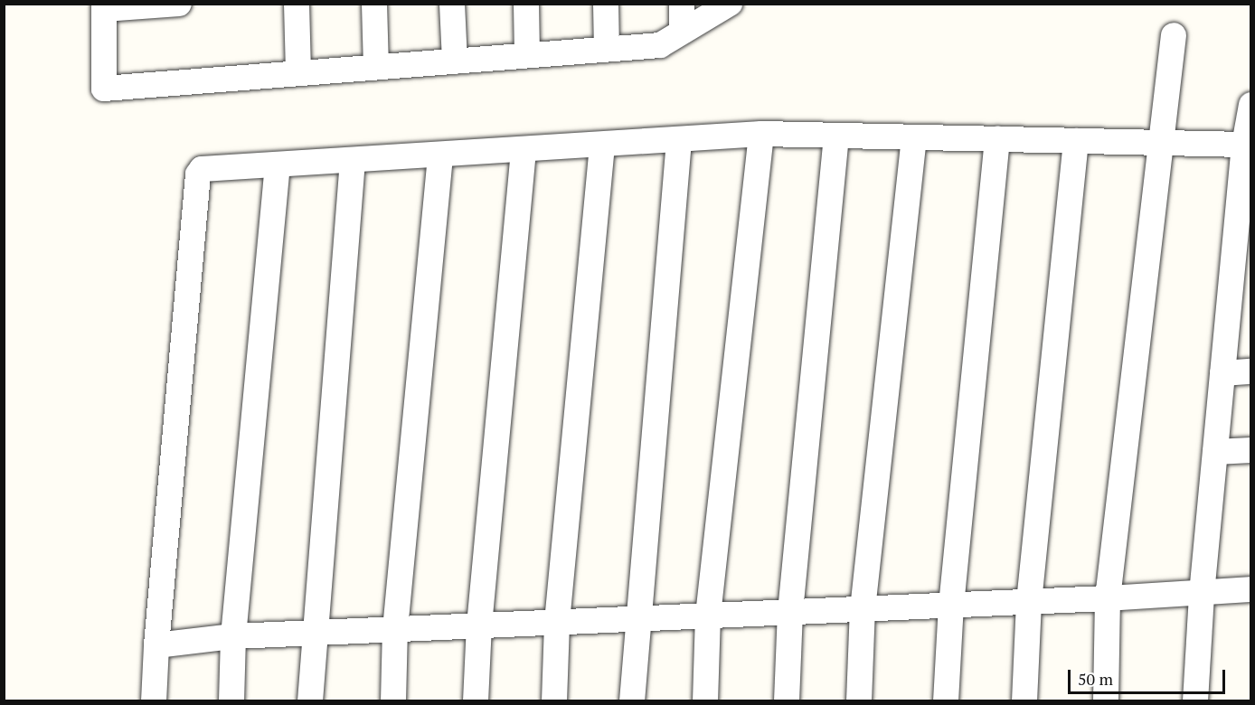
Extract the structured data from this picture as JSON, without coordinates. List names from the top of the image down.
{
  "scale_bar": "50 m"
}
